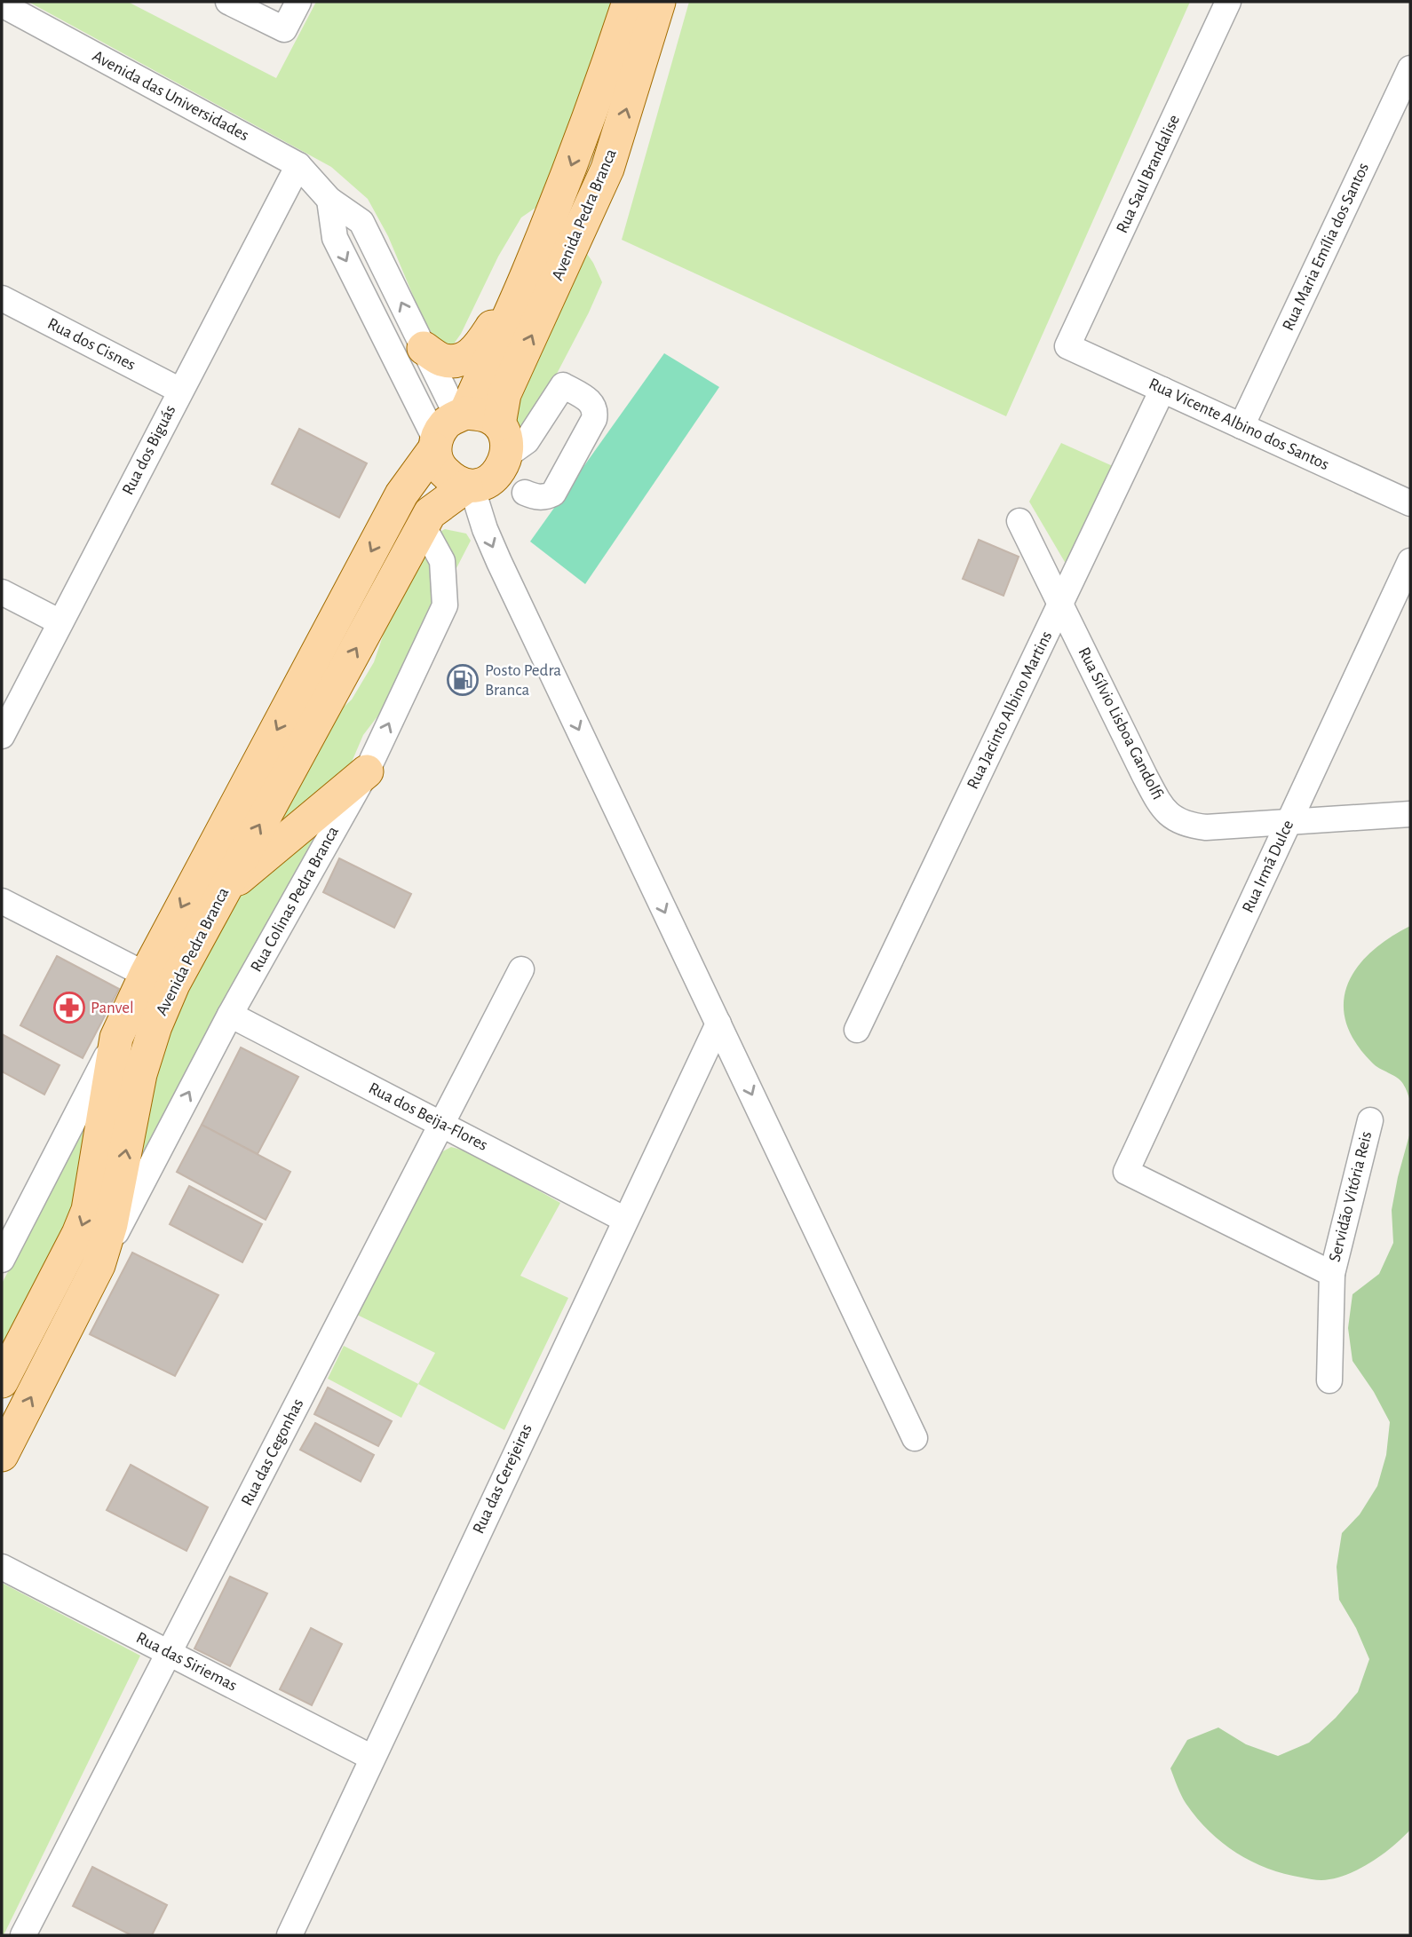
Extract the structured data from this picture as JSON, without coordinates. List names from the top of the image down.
{
  "streets": {
    "main road": ["Avenida Pedra Branca"],
    "street": [
      "Avenida das Universidades",
      "Rua Saul Brandalise",
      "Rua Maria Emília dos Santos",
      "Rua dos Cisnes",
      "Rua Vicente Albino dos Santos",
      "Rua dos Biguás",
      "Rua Jacinto Albino Martins",
      "Rua Sílvio Lisboa Gandolfi",
      "Rua Irmã Dulce",
      "Rua Colinas Pedra Branca",
      "Rua dos Beija-Flores",
      "Servidão Vitória Reis",
      "Rua das Cegonhas",
      "Rua das Cerejeiras",
      "Rua das Siriemas"
    ]
  },
  "crossings": [
    ["Avenida das Universidades", "Avenida Pedra Branca"],
    ["Avenida das Universidades", "Rua dos Biguás"],
    ["Rua Saul Brandalise", "Rua Vicente Albino dos Santos"],
    ["Avenida Pedra Branca", "Rua Colinas Pedra Branca"],
    ["Rua Maria Emília dos Santos", "Rua Vicente Albino dos Santos"],
    ["Rua dos Cisnes", "Rua dos Biguás"],
    ["Rua Vicente Albino dos Santos", "Rua Jacinto Albino Martins"],
    ["Rua Jacinto Albino Martins", "Rua Sílvio Lisboa Gandolfi"],
    ["Rua Sílvio Lisboa Gandolfi", "Rua Irmã Dulce"],
    ["Rua Irmã Dulce", "Servidão Vitória Reis"],
    ["Rua Colinas Pedra Branca", "Rua dos Beija-Flores"],
    ["Rua dos Beija-Flores", "Rua das Cegonhas"],
    ["Rua dos Beija-Flores", "Rua das Cerejeiras"],
    ["Rua das Cegonhas", "Rua das Siriemas"],
    ["Rua das Cerejeiras", "Rua das Siriemas"]
  ],
  "one_way": ["Rua Colinas Pedra Branca"],
  "places": {
    "fuel station": ["Posto Pedra Branca"],
    "pharmacy": ["Panvel"]
  }
}
